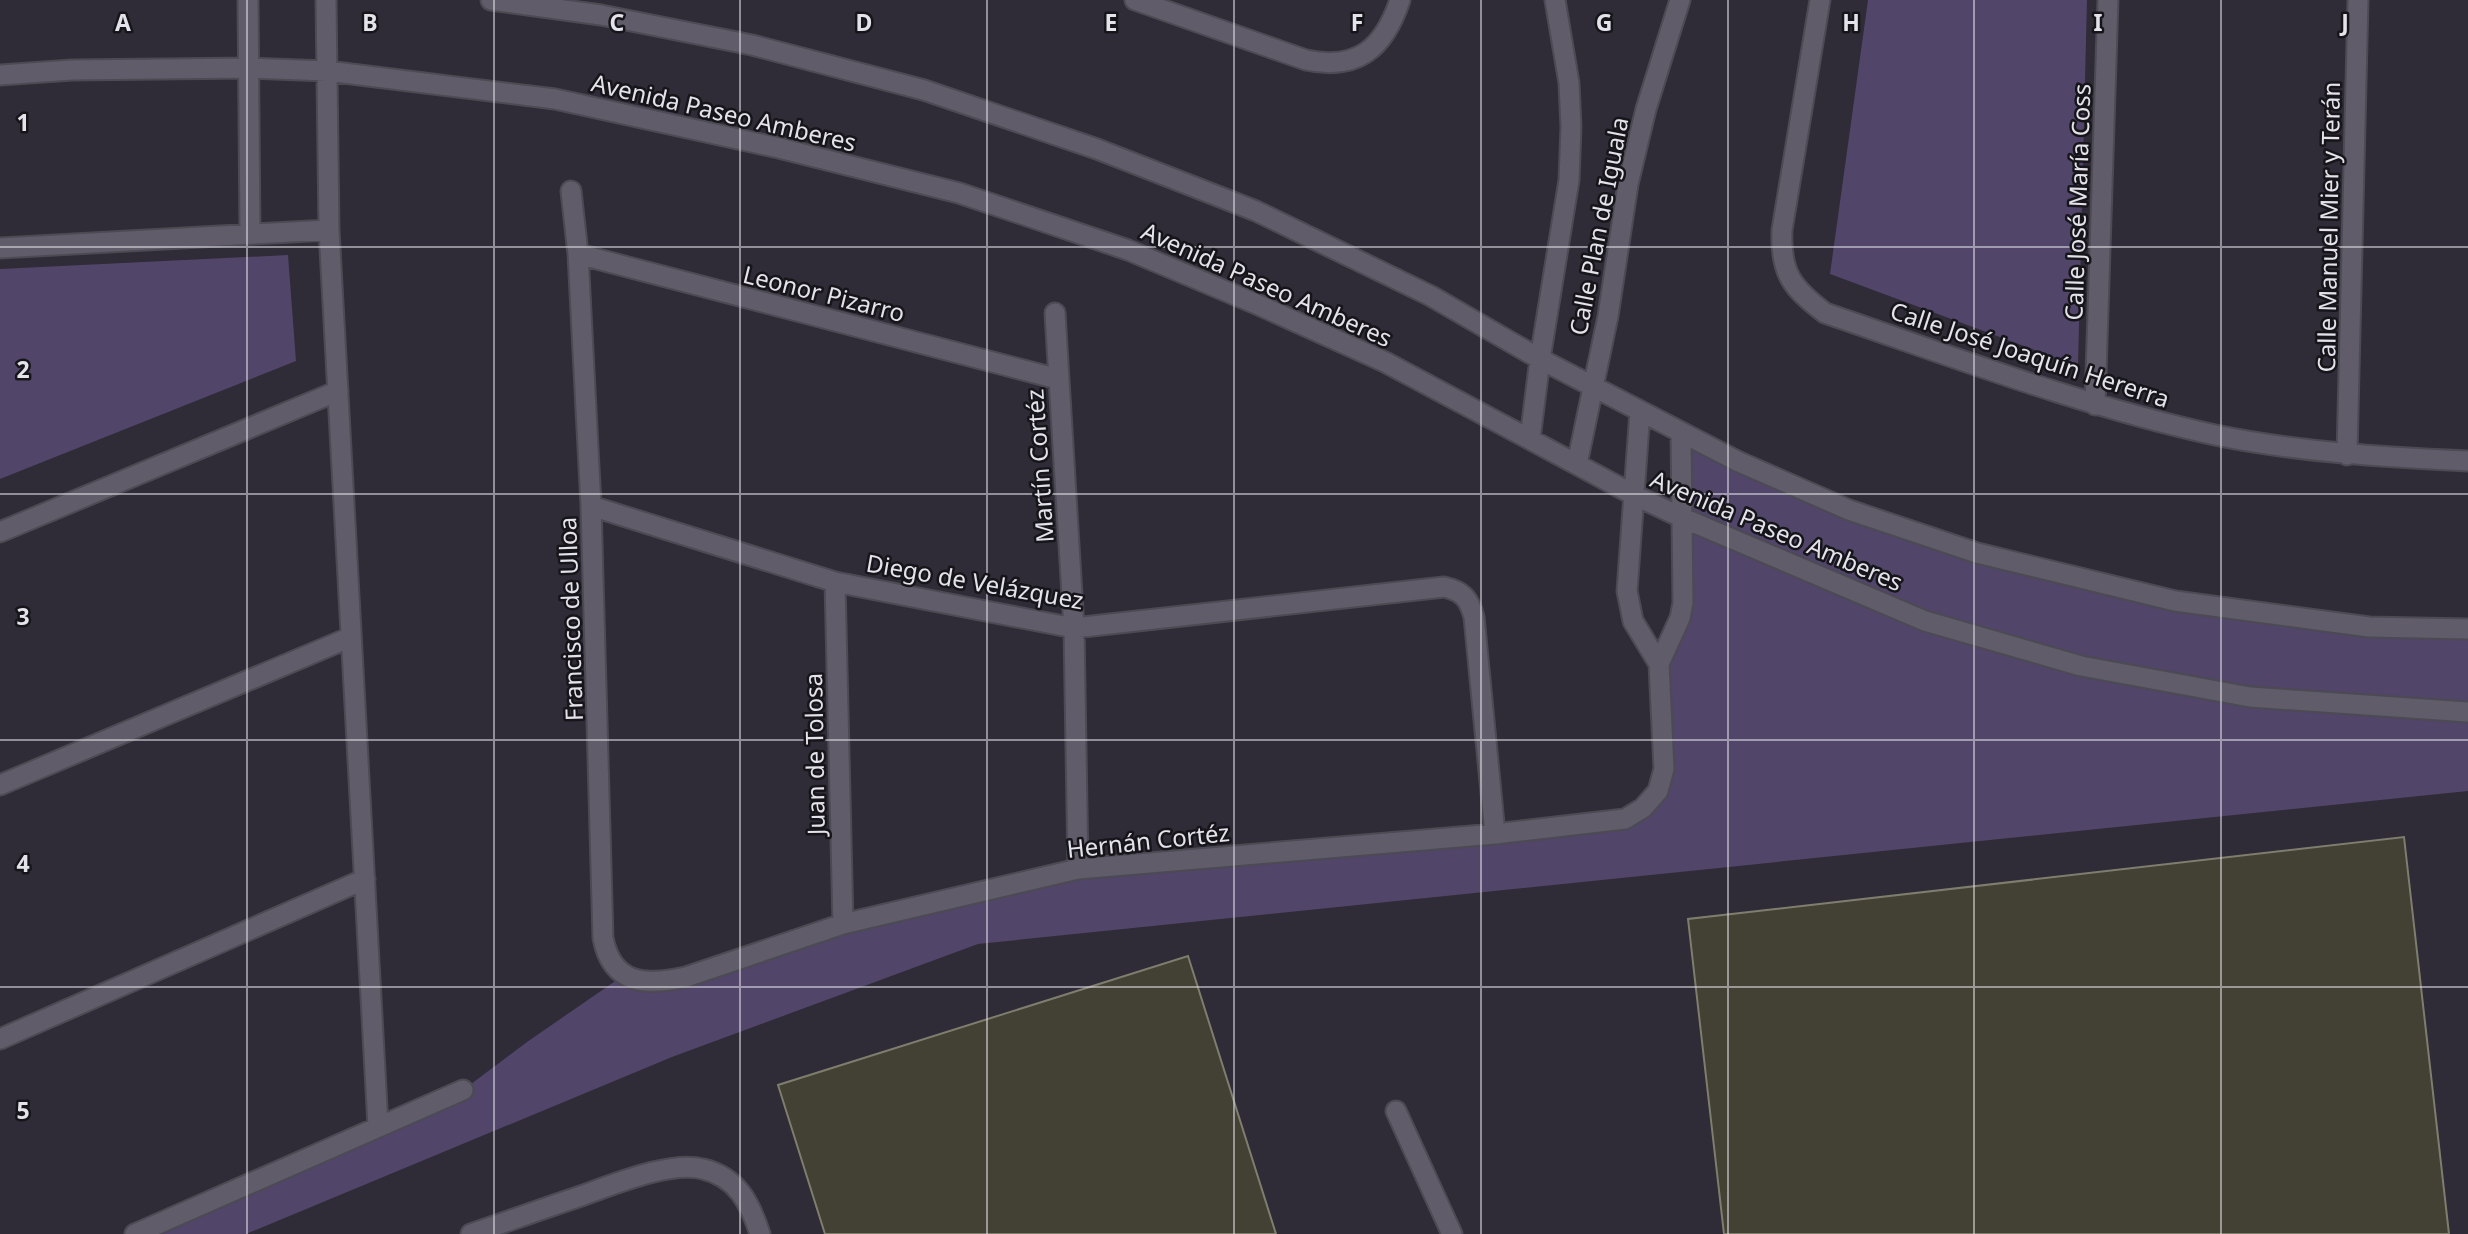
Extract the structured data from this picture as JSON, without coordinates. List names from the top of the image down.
{
  "streets": {
    "street": [
      "Avenida Paseo Amberes",
      "Calle José María Coss",
      "Calle Plan de Iguala",
      "Calle Manuel Mier y Terán",
      "Leonor Pizarro",
      "Calle José Joaquín Hererra",
      "Martín Cortéz",
      "Diego de Velázquez",
      "Francisco de Ulloa",
      "Juan de Tolosa",
      "Hernán Cortéz"
    ]
  },
  "crossings": [
    ["Avenida Paseo Amberes", "Calle Plan de Iguala"],
    ["Calle José María Coss", "Calle José Joaquín Hererra"],
    ["Calle Manuel Mier y Terán", "Calle José Joaquín Hererra"],
    ["Leonor Pizarro", "Martín Cortéz"],
    ["Leonor Pizarro", "Francisco de Ulloa"],
    ["Martín Cortéz", "Diego de Velázquez"],
    ["Martín Cortéz", "Hernán Cortéz"],
    ["Diego de Velázquez", "Francisco de Ulloa"],
    ["Diego de Velázquez", "Juan de Tolosa"],
    ["Diego de Velázquez", "Hernán Cortéz"],
    ["Francisco de Ulloa", "Hernán Cortéz"],
    ["Juan de Tolosa", "Hernán Cortéz"]
  ],
  "grid": {
    "columns": [
      "A",
      "B",
      "C",
      "D",
      "E",
      "F",
      "G",
      "H",
      "I",
      "J"
    ],
    "rows": [
      "1",
      "2",
      "3",
      "4",
      "5"
    ]
  }
}
